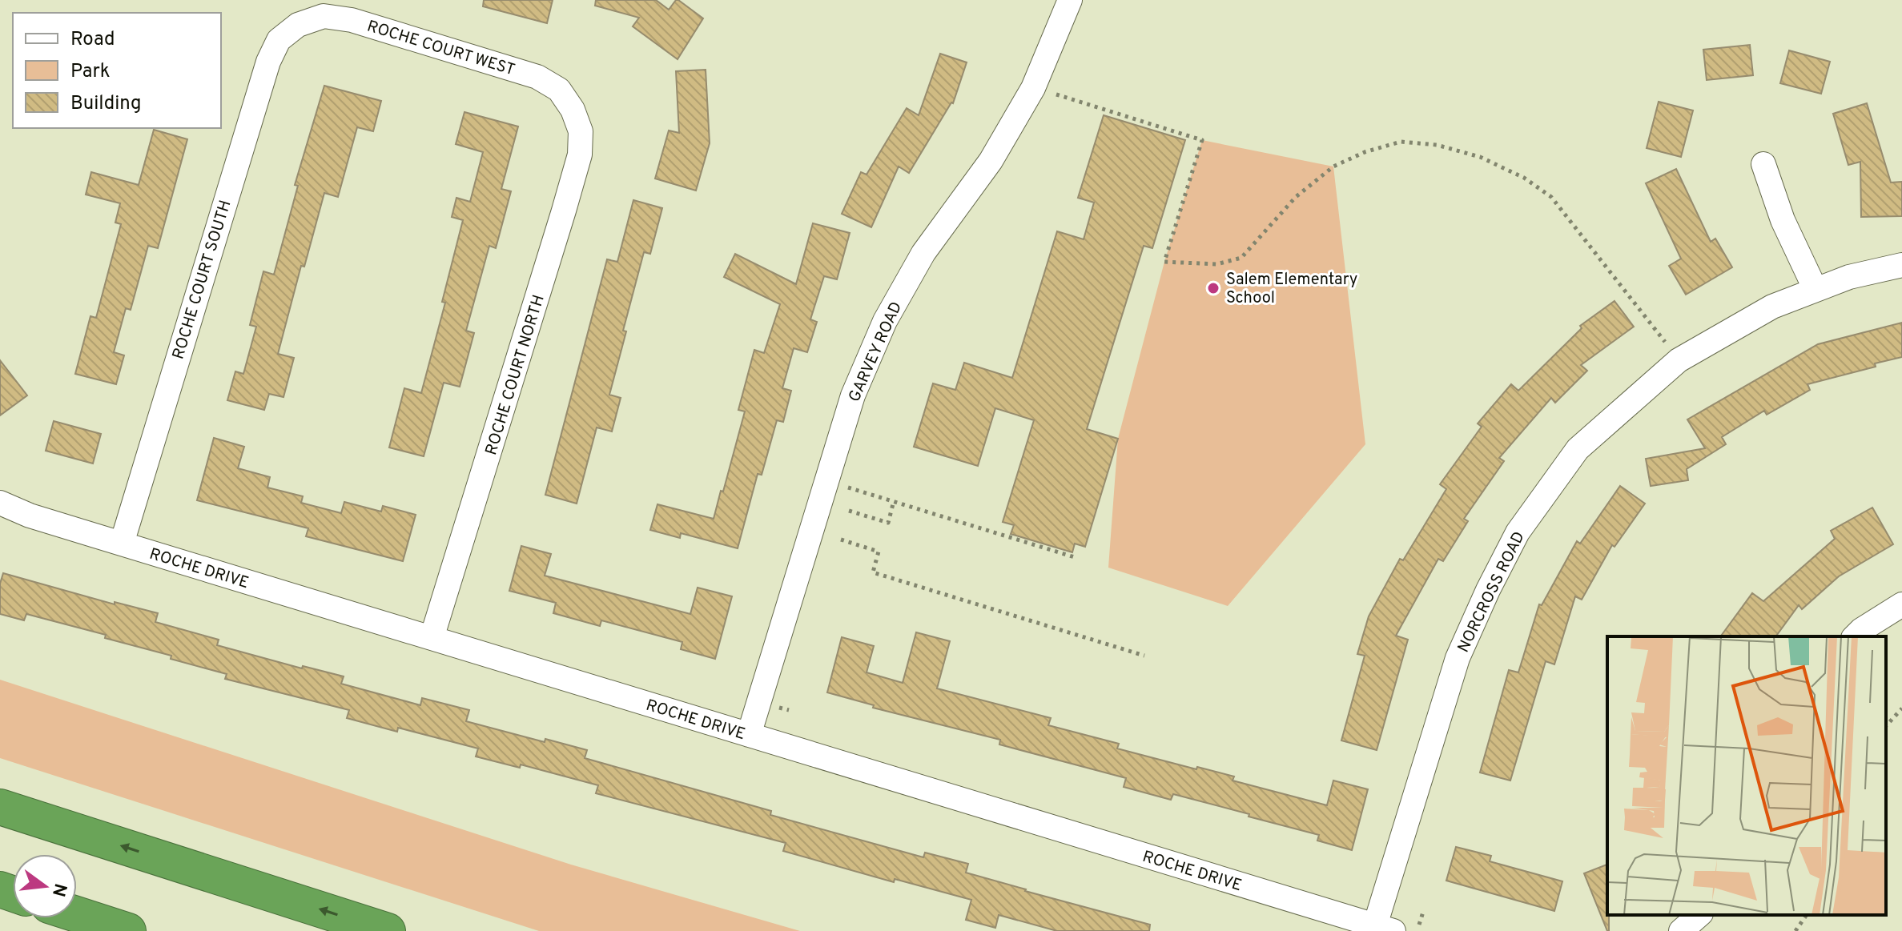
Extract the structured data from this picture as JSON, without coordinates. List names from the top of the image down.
{
  "streets": {
    "street": [
      "ROCHE COURT WEST",
      "ROCHE COURT SOUTH",
      "GARVEY ROAD",
      "ROCHE COURT NORTH",
      "ROCHE DRIVE",
      "NORCROSS ROAD"
    ]
  },
  "crossings": [
    ["ROCHE COURT WEST", "ROCHE COURT SOUTH"],
    ["ROCHE COURT WEST", "ROCHE COURT NORTH"],
    ["ROCHE COURT SOUTH", "ROCHE DRIVE"],
    ["GARVEY ROAD", "ROCHE DRIVE"],
    ["ROCHE COURT NORTH", "ROCHE DRIVE"],
    ["ROCHE DRIVE", "NORCROSS ROAD"]
  ],
  "places": ["Salem Elementary School"],
  "legend": ["Road", "Park", "Building"],
  "north": "right"
}
